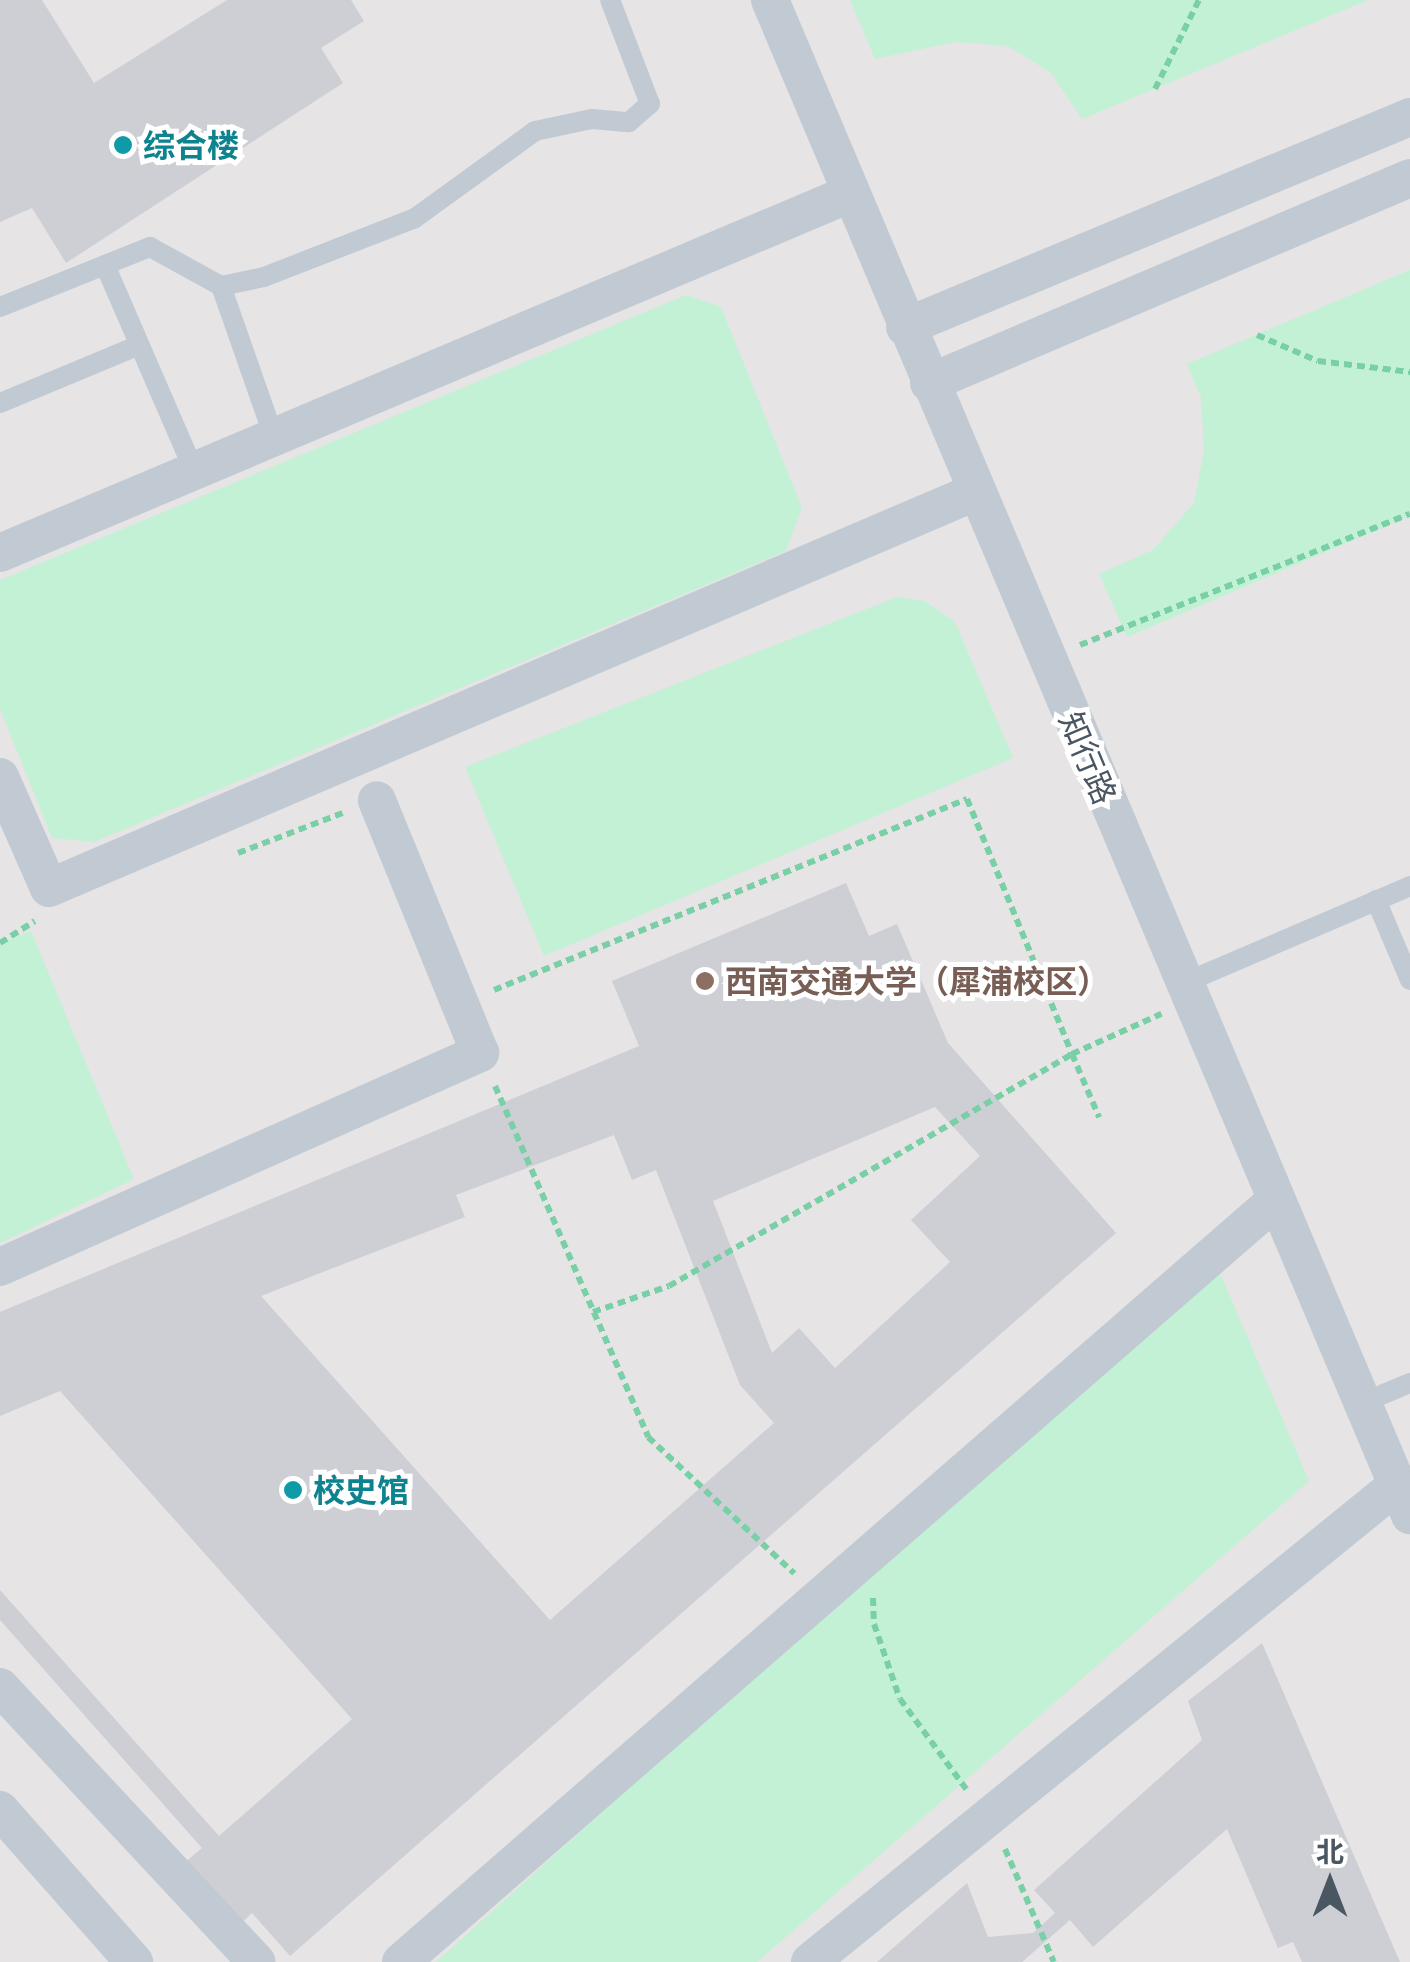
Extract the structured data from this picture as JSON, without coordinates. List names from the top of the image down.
{
  "streets": {
    "street": ["知行路"]
  },
  "places": ["综合楼", "西南交通大学（犀浦校区）", "校史馆"],
  "north": "top"
}
